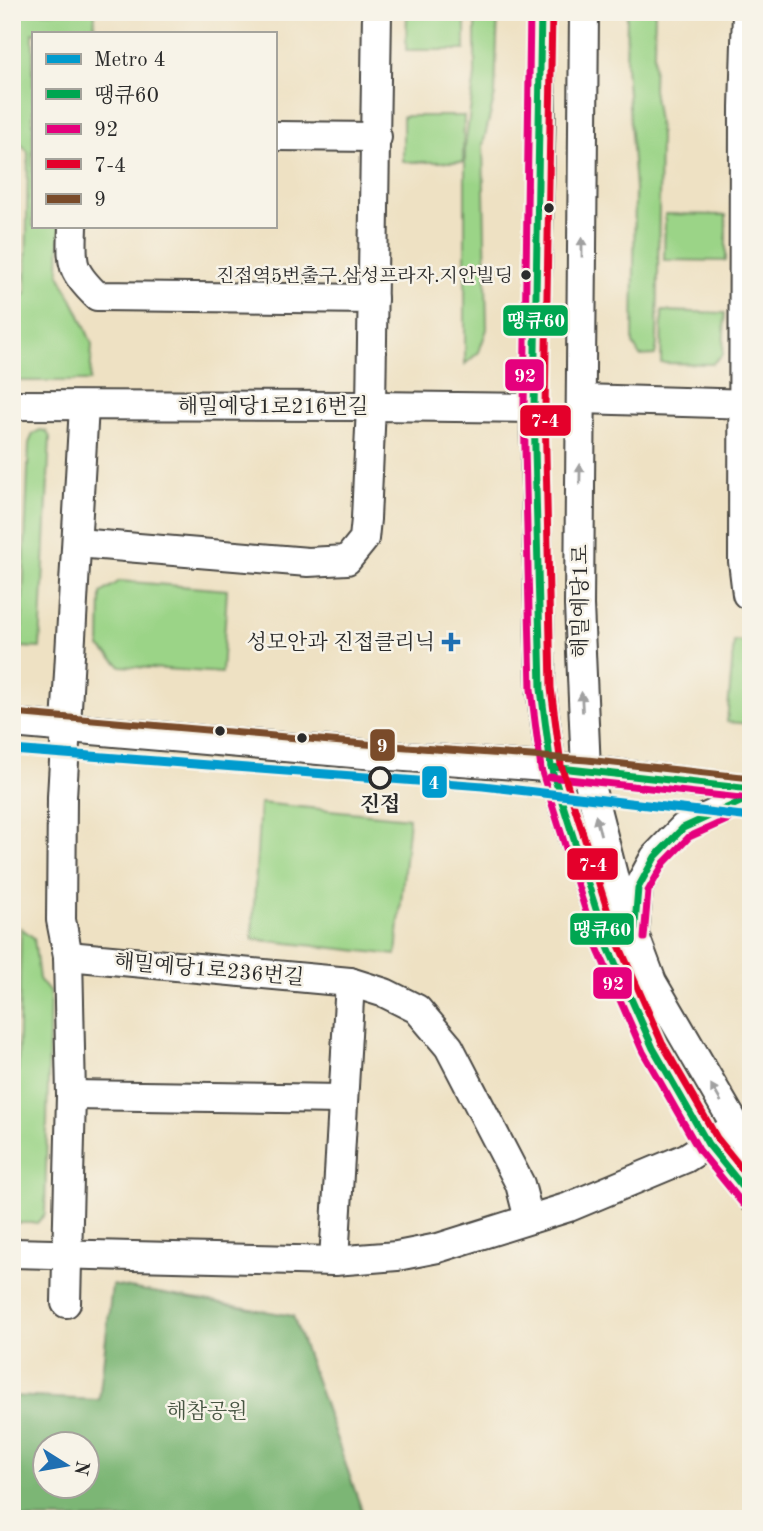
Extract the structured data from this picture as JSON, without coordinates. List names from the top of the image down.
{
  "streets": {
    "street": ["해밀예당1로216번길", "해밀예당1로", "해밀예당1로236번길"]
  },
  "crossings": [
    ["해밀예당1로216번길", "해밀예당1로"]
  ],
  "parks": ["해참공원"],
  "places": {
    "other": ["진접역5번출구.삼성프라자.지안빌딩", "진접"],
    "health": ["성모안과 진접클리닉"]
  },
  "lines": [
    "transit line 땡큐60",
    "transit line 92",
    "transit line 7-4",
    "transit line 9",
    "metro line 4"
  ],
  "legend": [
    "Metro 4",
    "땡큐60",
    "92",
    "7-4",
    "9"
  ],
  "north": "right"
}
